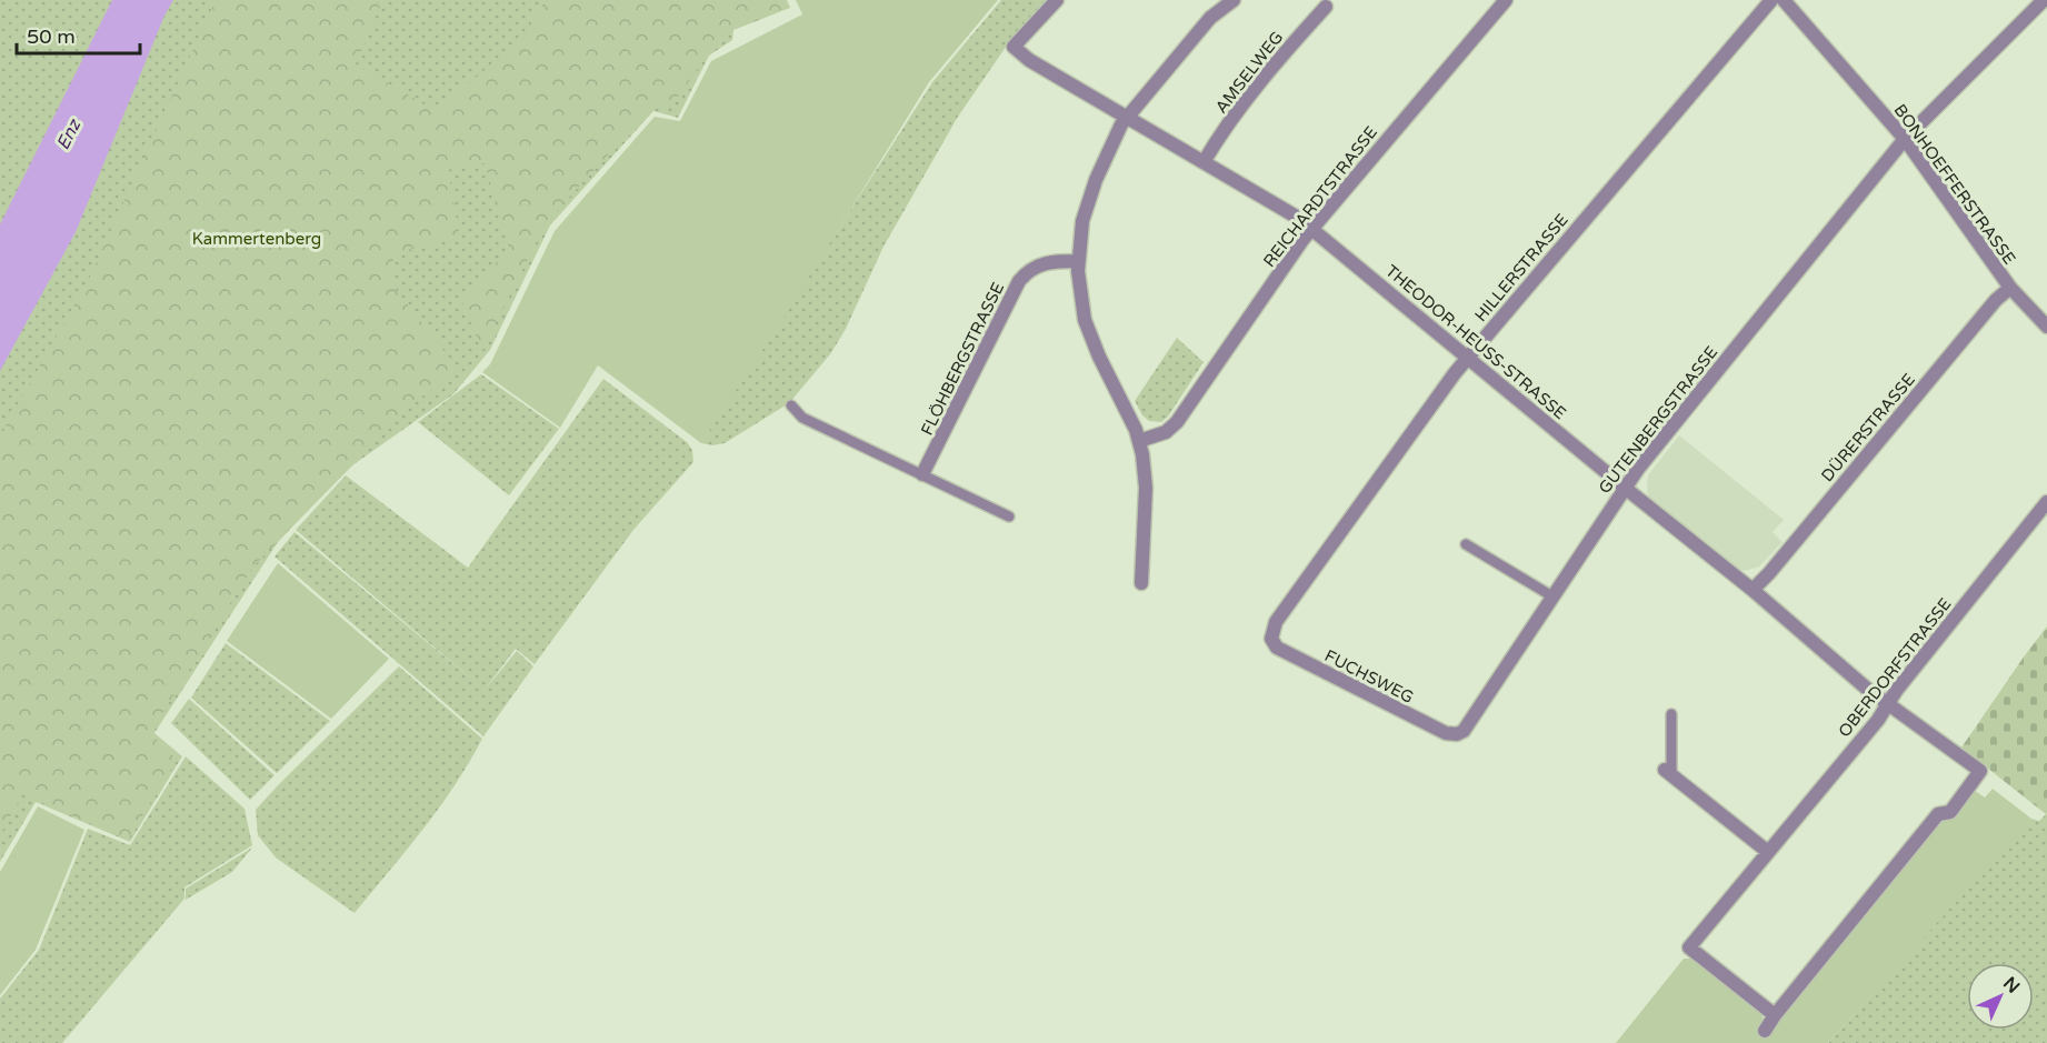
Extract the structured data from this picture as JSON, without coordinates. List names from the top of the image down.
{
  "streets": {
    "street": [
      "AMSELWEG",
      "BONHOEFFERSTRASSE",
      "REICHARDTSTRASSE",
      "HILLERSTRASSE",
      "THEODOR-HEUSS-STRASSE",
      "FLÖHBERGSTRASSE",
      "GUTENBERGSTRASSE",
      "DÜRERSTRASSE",
      "OBERDORFSTRASSE",
      "FUCHSWEG"
    ]
  },
  "crossings": [
    ["AMSELWEG", "THEODOR-HEUSS-STRASSE"],
    ["BONHOEFFERSTRASSE", "GUTENBERGSTRASSE"],
    ["BONHOEFFERSTRASSE", "DÜRERSTRASSE"],
    ["REICHARDTSTRASSE", "THEODOR-HEUSS-STRASSE"],
    ["HILLERSTRASSE", "THEODOR-HEUSS-STRASSE"],
    ["HILLERSTRASSE", "FUCHSWEG"],
    ["THEODOR-HEUSS-STRASSE", "GUTENBERGSTRASSE"],
    ["THEODOR-HEUSS-STRASSE", "DÜRERSTRASSE"],
    ["THEODOR-HEUSS-STRASSE", "OBERDORFSTRASSE"],
    ["GUTENBERGSTRASSE", "FUCHSWEG"]
  ],
  "water": ["Enz"],
  "parks": ["Kammertenberg"],
  "scale_bar": "50 m",
  "north": "top right"
}
